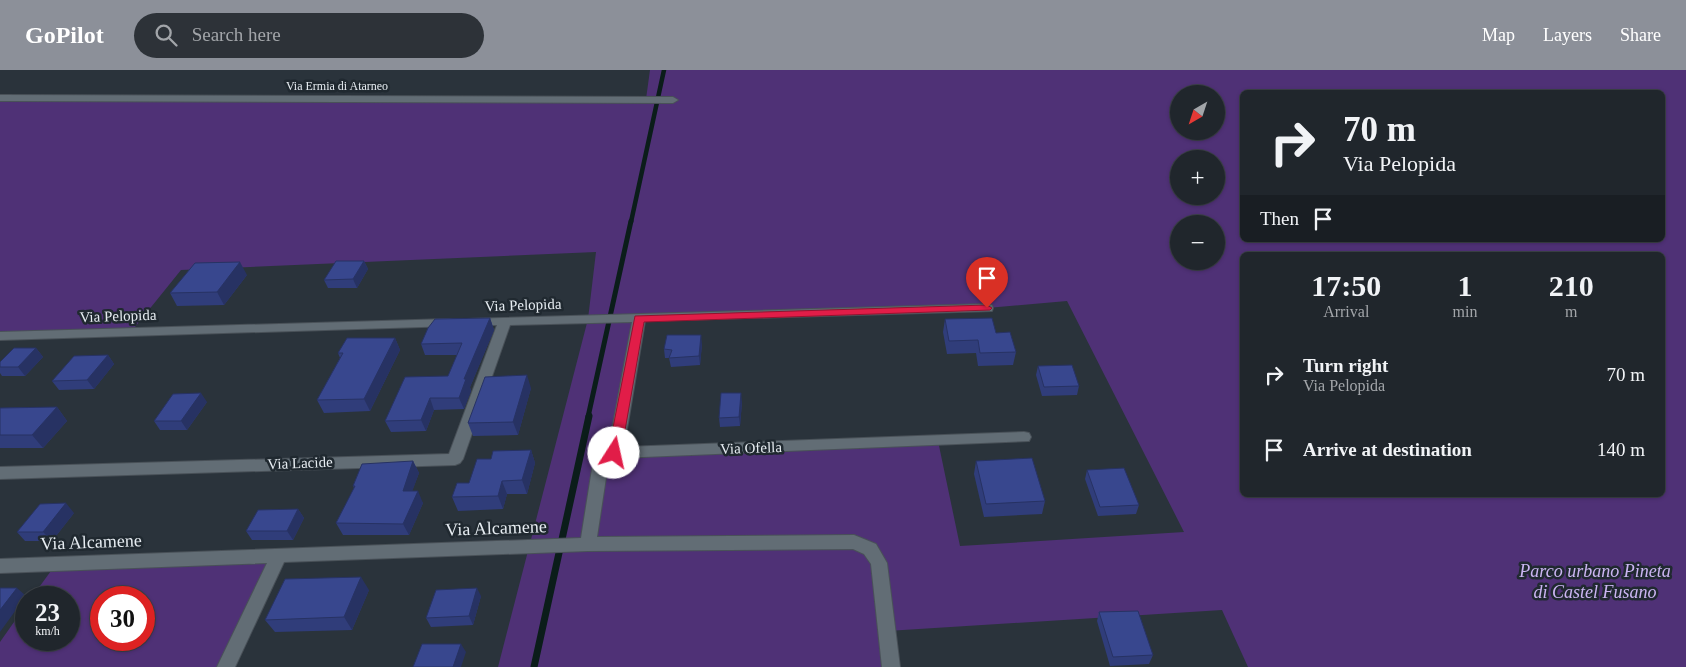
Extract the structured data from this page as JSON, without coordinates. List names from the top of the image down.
{
  "streets": {
    "street": [
      "Via Ermia di Atarneo",
      "Via Pelopida",
      "Via Ofella",
      "Via Lacide",
      "Via Alcamene"
    ]
  },
  "crossings": [
    ["Via Pelopida", "Via Lacide"]
  ],
  "parks": ["Parco urbano Pineta di Castel Fusano"],
  "north": "bottom left",
  "page": {
    "header": "GoPilot",
    "search": "Search here",
    "nav": ["Map", "Layers", "Share"],
    "map_buttons": ["+", "−"],
    "turn": ["70 m", "Via Pelopida"],
    "then": "Then",
    "eta": [
      "17:50",
      "Arrival",
      "1",
      "min",
      "210",
      "m"
    ],
    "list": [
      {
        "name": "Turn right",
        "note": "Via Pelopida",
        "value": "70 m"
      },
      {
        "name": "Arrive at destination",
        "value": "140 m"
      }
    ],
    "speed": "23 km/h",
    "limit": "30"
  }
}
